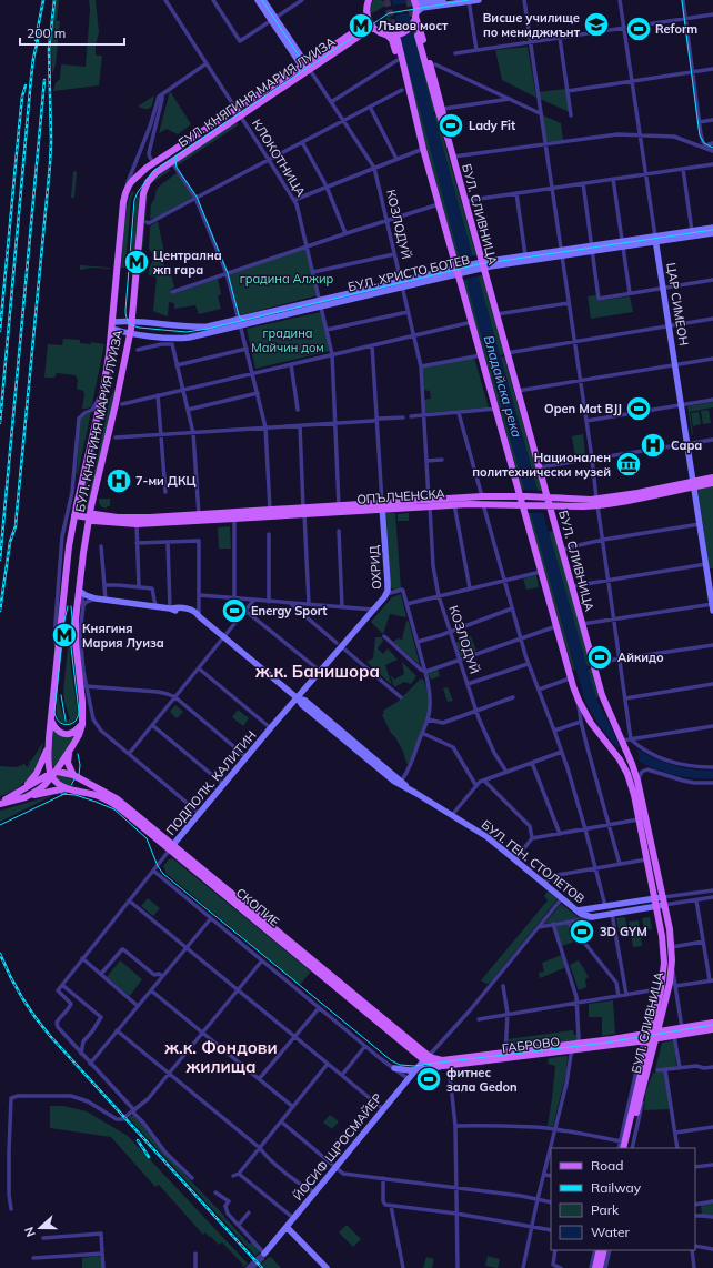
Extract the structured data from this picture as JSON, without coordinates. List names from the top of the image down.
{
  "streets": {
    "main road": [
      "БУЛ. КНЯГИНЯ МАРИЯ ЛУИЗА",
      "БУЛ. СЛИВНИЦА",
      "ОПЪЛЧЕНСКА",
      "СКОПИЕ",
      "ГАБРОВО"
    ],
    "street": [
      "КЛОКОТНИЦА",
      "КОЗЛОДУЙ",
      "БУЛ. ХРИСТО БОТЕВ",
      "ЦАР СИМЕОН",
      "ОХРИД",
      "ПОДПОЛК. КАЛИТИН",
      "БУЛ. ГЕН. СТОЛЕТОВ",
      "ЙОСИФ ЩРОСМАЙЕР"
    ]
  },
  "crossings": [
    ["БУЛ. КНЯГИНЯ МАРИЯ ЛУИЗА", "КЛОКОТНИЦА"],
    ["БУЛ. КНЯГИНЯ МАРИЯ ЛУИЗА", "КОЗЛОДУЙ"],
    ["БУЛ. КНЯГИНЯ МАРИЯ ЛУИЗА", "БУЛ. ХРИСТО БОТЕВ"],
    ["БУЛ. КНЯГИНЯ МАРИЯ ЛУИЗА", "ОПЪЛЧЕНСКА"],
    ["БУЛ. КНЯГИНЯ МАРИЯ ЛУИЗА", "БУЛ. ГЕН. СТОЛЕТОВ"],
    ["БУЛ. КНЯГИНЯ МАРИЯ ЛУИЗА", "СКОПИЕ"],
    ["КЛОКОТНИЦА", "БУЛ. ХРИСТО БОТЕВ"],
    ["КЛОКОТНИЦА", "ОПЪЛЧЕНСКА"],
    ["БУЛ. СЛИВНИЦА", "БУЛ. ХРИСТО БОТЕВ"],
    ["БУЛ. СЛИВНИЦА", "ОПЪЛЧЕНСКА"],
    ["БУЛ. СЛИВНИЦА", "ГАБРОВО"],
    ["КОЗЛОДУЙ", "БУЛ. ХРИСТО БОТЕВ"],
    ["КОЗЛОДУЙ", "ОПЪЛЧЕНСКА"],
    ["БУЛ. ХРИСТО БОТЕВ", "ЦАР СИМЕОН"],
    ["ЦАР СИМЕОН", "ОПЪЛЧЕНСКА"],
    ["ОПЪЛЧЕНСКА", "ОХРИД"],
    ["ОХРИД", "ПОДПОЛК. КАЛИТИН"],
    ["ОХРИД", "БУЛ. ГЕН. СТОЛЕТОВ"],
    ["ПОДПОЛК. КАЛИТИН", "БУЛ. ГЕН. СТОЛЕТОВ"],
    ["ПОДПОЛК. КАЛИТИН", "СКОПИЕ"],
    ["СКОПИЕ", "ГАБРОВО"],
    ["СКОПИЕ", "ЙОСИФ ЩРОСМАЙЕР"],
    ["ГАБРОВО", "ЙОСИФ ЩРОСМАЙЕР"]
  ],
  "districts": ["ж.к. Банишора", "ж.к. Фондови жилища"],
  "water": ["Владайска река"],
  "parks": ["градина Алжир", "градина Майчин дом"],
  "places": {
    "school or university": ["Висше училище по мениджмънт"],
    "metro station": ["Лъвов мост", "Централна жп гара", "Княгиня Мария Луиза"],
    "sports": [
      "Reform",
      "Lady Fit",
      "Open Mat BJJ",
      "Energy Sport",
      "Айкидо",
      "3D GYM",
      "фитнес зала Gedon"
    ],
    "hospital": ["Сара", "7-ми ДКЦ"],
    "museum": ["Национален политехнически музей"]
  },
  "legend": [
    "Road",
    "Railway",
    "Park",
    "Water"
  ],
  "scale_bar": "200 m",
  "north": "left"
}
